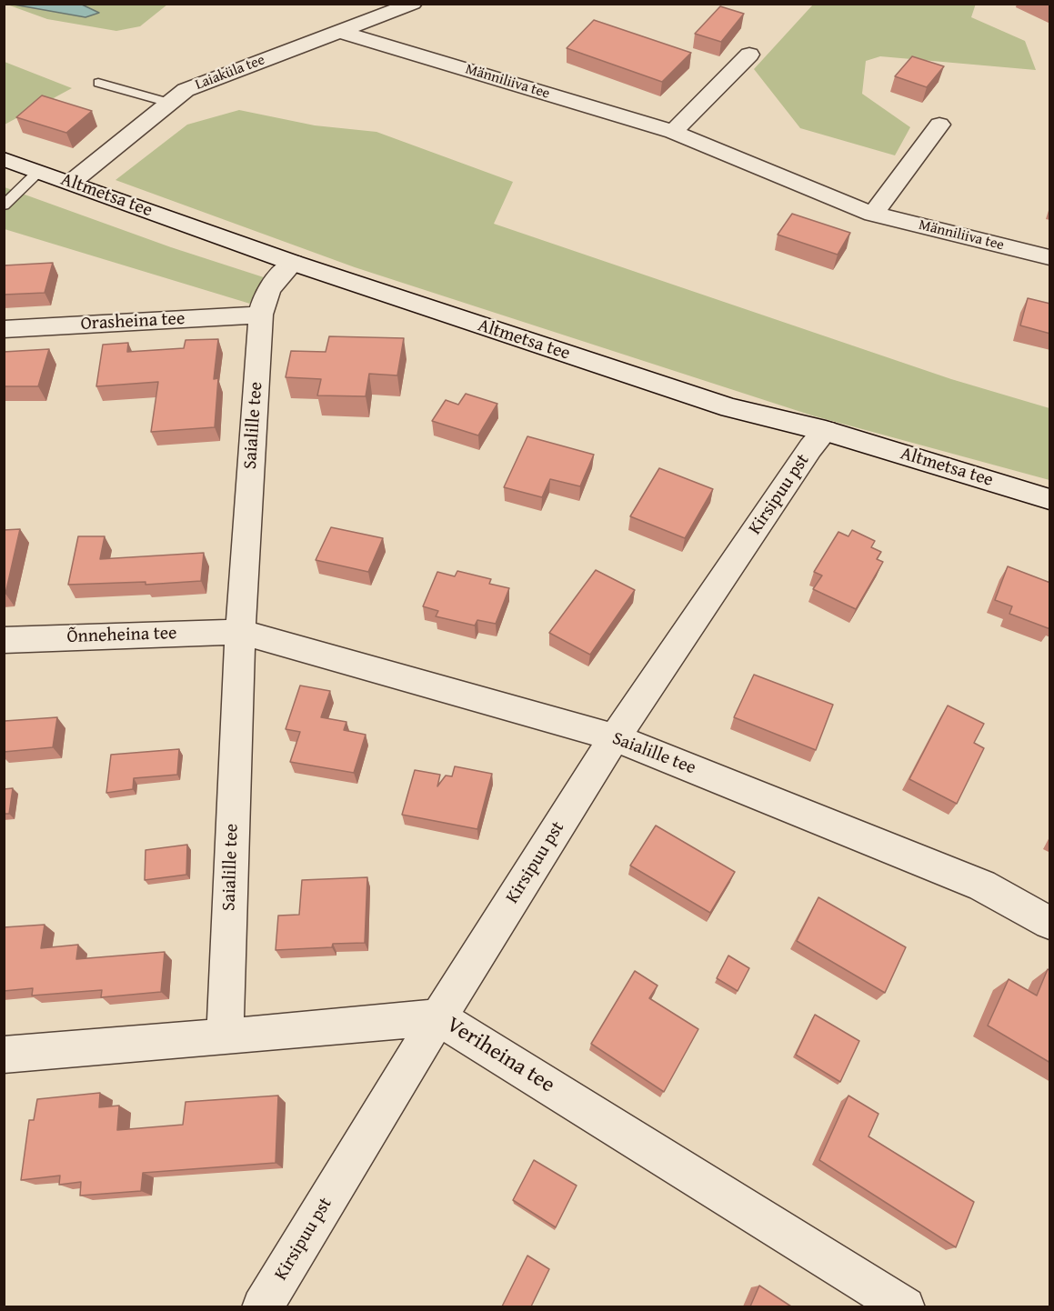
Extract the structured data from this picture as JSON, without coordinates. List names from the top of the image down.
{
  "streets": {
    "street": [
      "Laiaküla tee",
      "Männiliiva tee",
      "Altmetsa tee",
      "Orasheina tee",
      "Saialille tee",
      "Kirsipuu pst",
      "Õnneheina tee",
      "Veriheina tee"
    ]
  },
  "crossings": [
    ["Laiaküla tee", "Männiliiva tee"],
    ["Laiaküla tee", "Altmetsa tee"],
    ["Altmetsa tee", "Saialille tee"],
    ["Altmetsa tee", "Kirsipuu pst"],
    ["Orasheina tee", "Saialille tee"],
    ["Saialille tee", "Kirsipuu pst"],
    ["Saialille tee", "Õnneheina tee"],
    ["Saialille tee", "Veriheina tee"],
    ["Kirsipuu pst", "Veriheina tee"]
  ]
}
